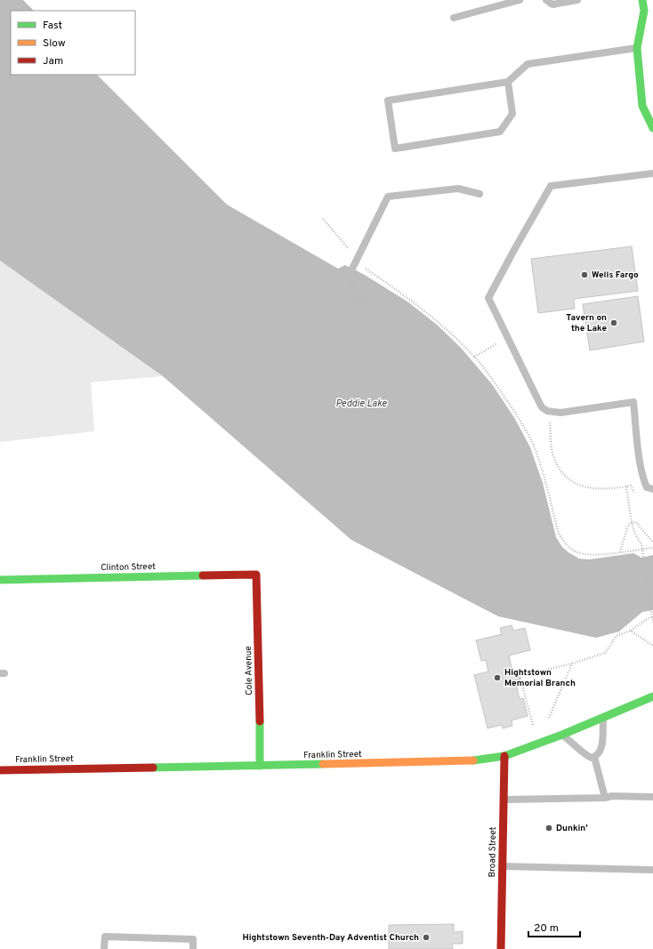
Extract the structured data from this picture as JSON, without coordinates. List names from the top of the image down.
{
  "streets": {
    "main road": [
      "Clinton Street",
      "Cole Avenue",
      "Franklin Street",
      "Broad Street"
    ]
  },
  "crossings": [
    ["Clinton Street", "Cole Avenue"],
    ["Cole Avenue", "Franklin Street"],
    ["Franklin Street", "Broad Street"]
  ],
  "water": ["Peddie Lake"],
  "places": [
    "Wells Fargo",
    "Tavern on the Lake",
    "Hightstown Memorial Branch",
    "Dunkin'",
    "Hightstown Seventh-Day Adventist Church"
  ],
  "legend": ["Fast", "Slow", "Jam"],
  "scale_bar": "20 m"
}
